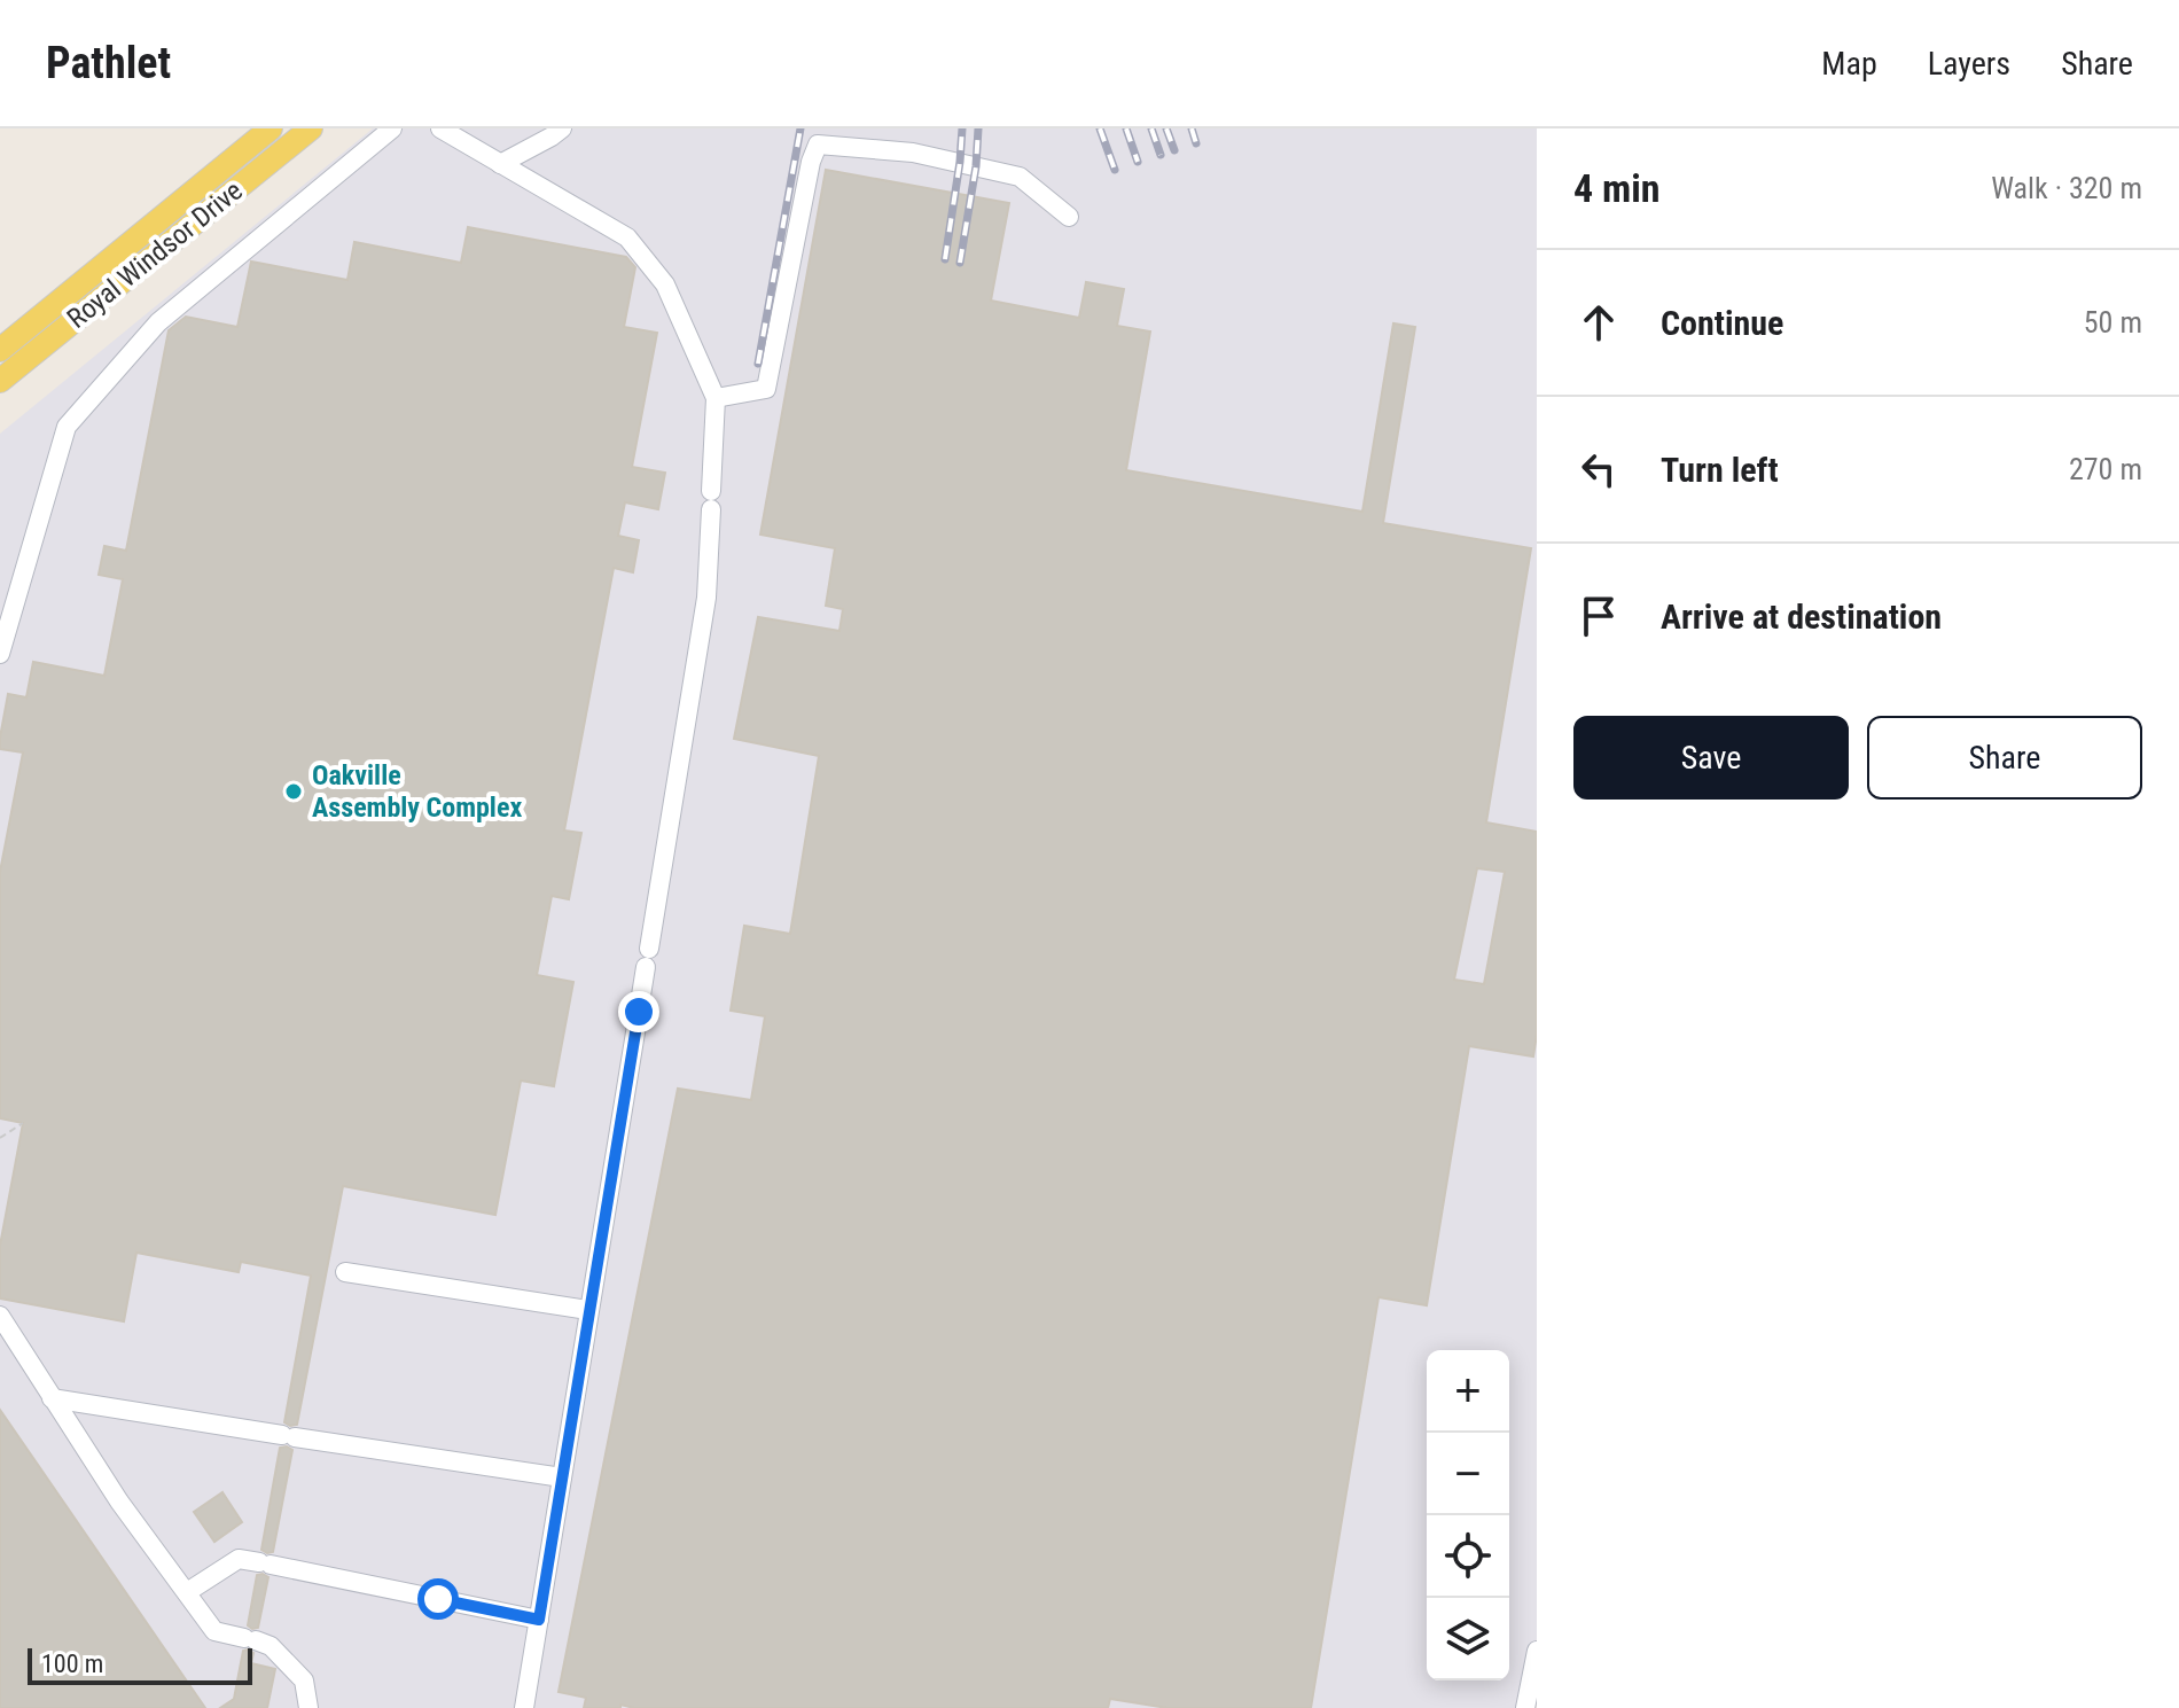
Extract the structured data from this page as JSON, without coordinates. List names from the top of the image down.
{
  "streets": {
    "main road": ["Royal Windsor Drive"]
  },
  "places": ["Oakville Assembly Complex"],
  "scale_bar": "100 m",
  "page": {
    "header": "Pathlet",
    "nav": ["Map", "Layers", "Share"],
    "heading": ["4 min", "Walk · 320 m"],
    "list": [
      ["Continue", "50 m"],
      ["Turn left", "270 m"],
      "Arrive at destination"
    ],
    "buttons": ["Save", "Share"],
    "map_buttons": ["+", "−"],
    "scale": "100 m"
  }
}
